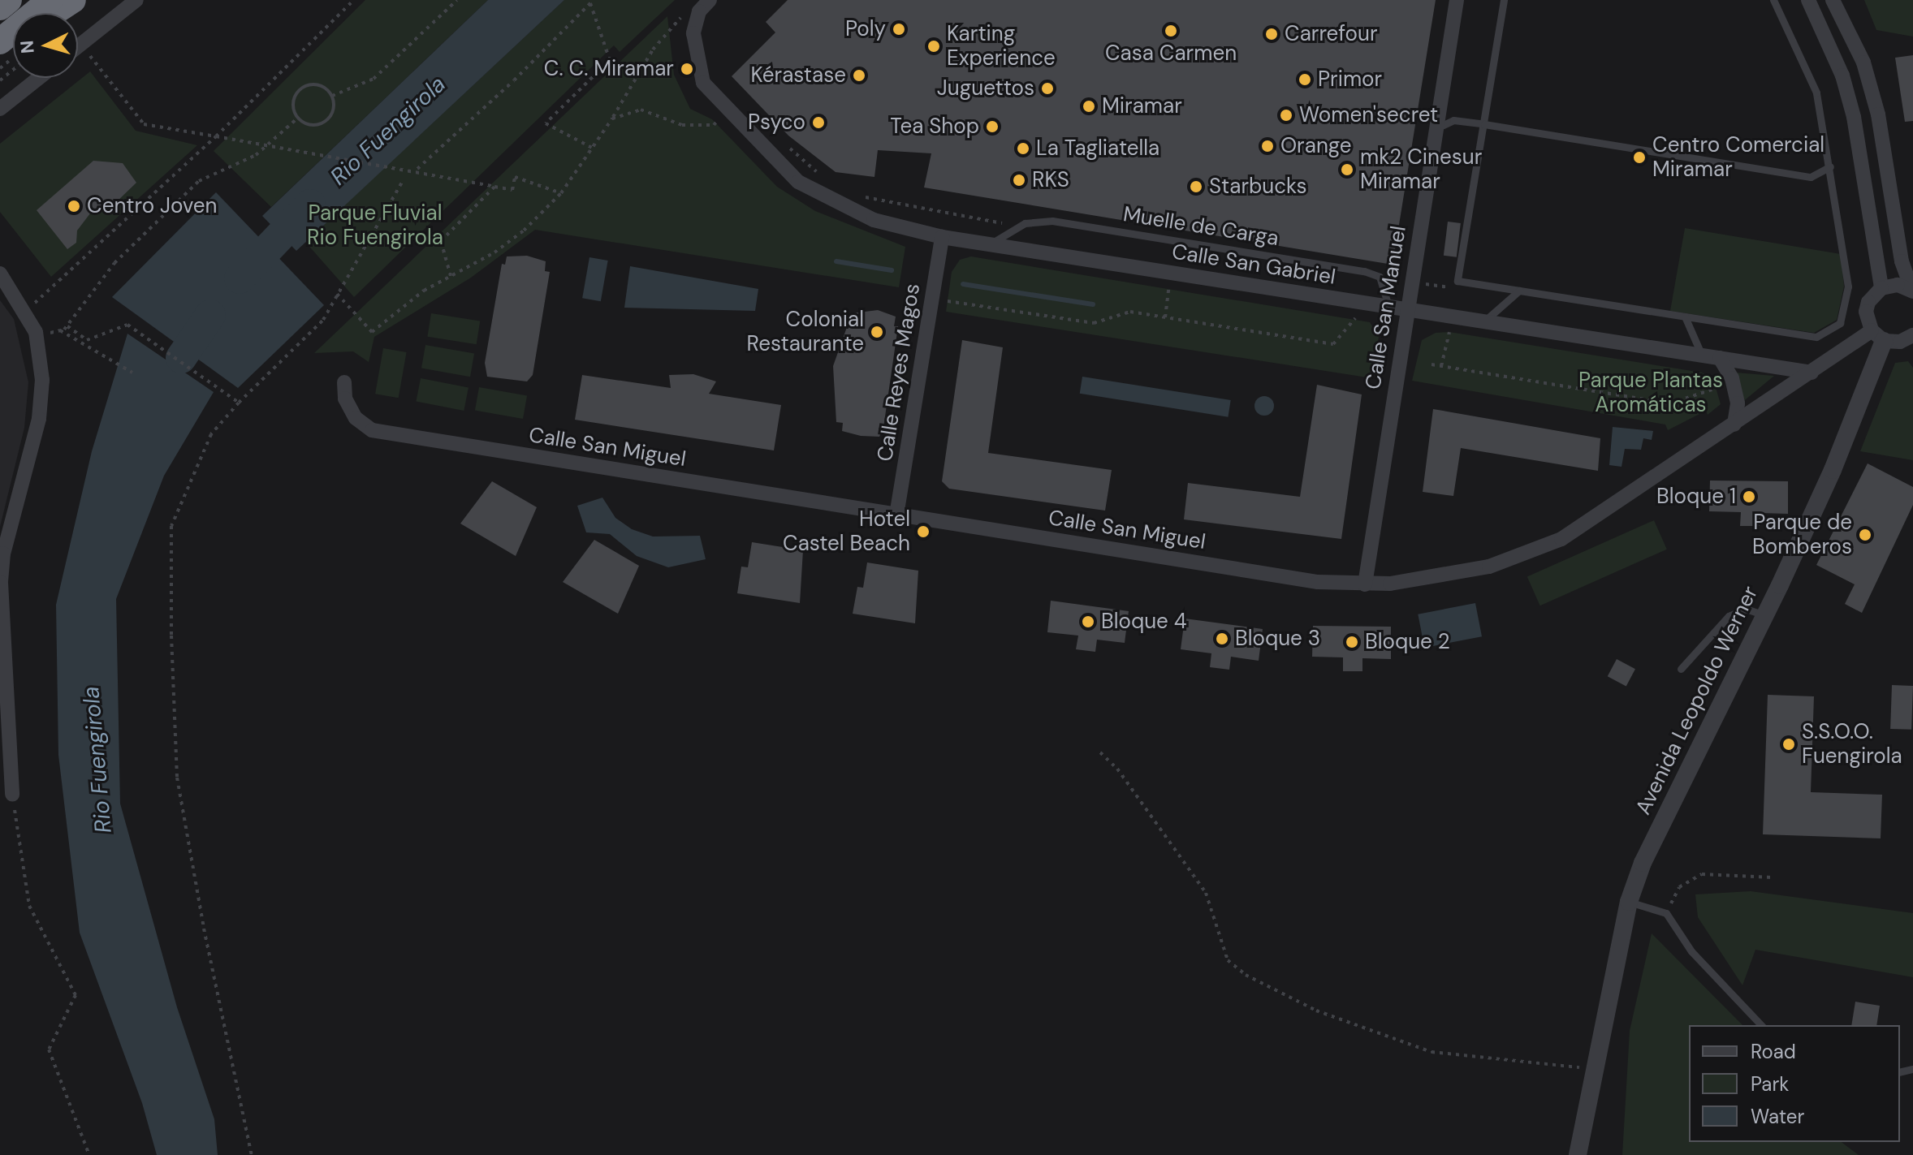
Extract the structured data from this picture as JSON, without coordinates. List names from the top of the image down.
{
  "streets": {
    "street": [
      "Calle San Gabriel",
      "Calle San Manuel",
      "Calle Reyes Magos",
      "Calle San Miguel",
      "Avenida Leopoldo Werner"
    ],
    "lane": ["Muelle de Carga"]
  },
  "crossings": [
    ["Muelle de Carga", "Calle San Gabriel"],
    ["Calle San Gabriel", "Calle San Manuel"],
    ["Calle San Gabriel", "Calle Reyes Magos"],
    ["Calle San Gabriel", "Calle San Miguel"],
    ["Calle San Manuel", "Calle San Miguel"],
    ["Calle Reyes Magos", "Calle San Miguel"],
    ["Calle San Miguel", "Avenida Leopoldo Werner"]
  ],
  "water": ["Rio Fuengirola"],
  "parks": ["Parque Fluvial Rio Fuengirola", "Parque Plantas Aromáticas"],
  "places": [
    "Poly",
    "Casa Carmen",
    "Carrefour",
    "Karting Experience",
    "C. C. Miramar",
    "Kérastase",
    "Primor",
    "Juguettos",
    "Miramar",
    "Women'secret",
    "Psyco",
    "Tea Shop",
    "Orange",
    "La Tagliatella",
    "Centro Comercial Miramar",
    "mk2 Cinesur Miramar",
    "RKS",
    "Starbucks",
    "Centro Joven",
    "Colonial Restaurante",
    "Bloque 1",
    "Hotel Castel Beach",
    "Parque de Bomberos",
    "Bloque 4",
    "Bloque 3",
    "Bloque 2",
    "S.S.O.O. Fuengirola"
  ],
  "legend": ["Road", "Park", "Water"],
  "north": "left"
}
